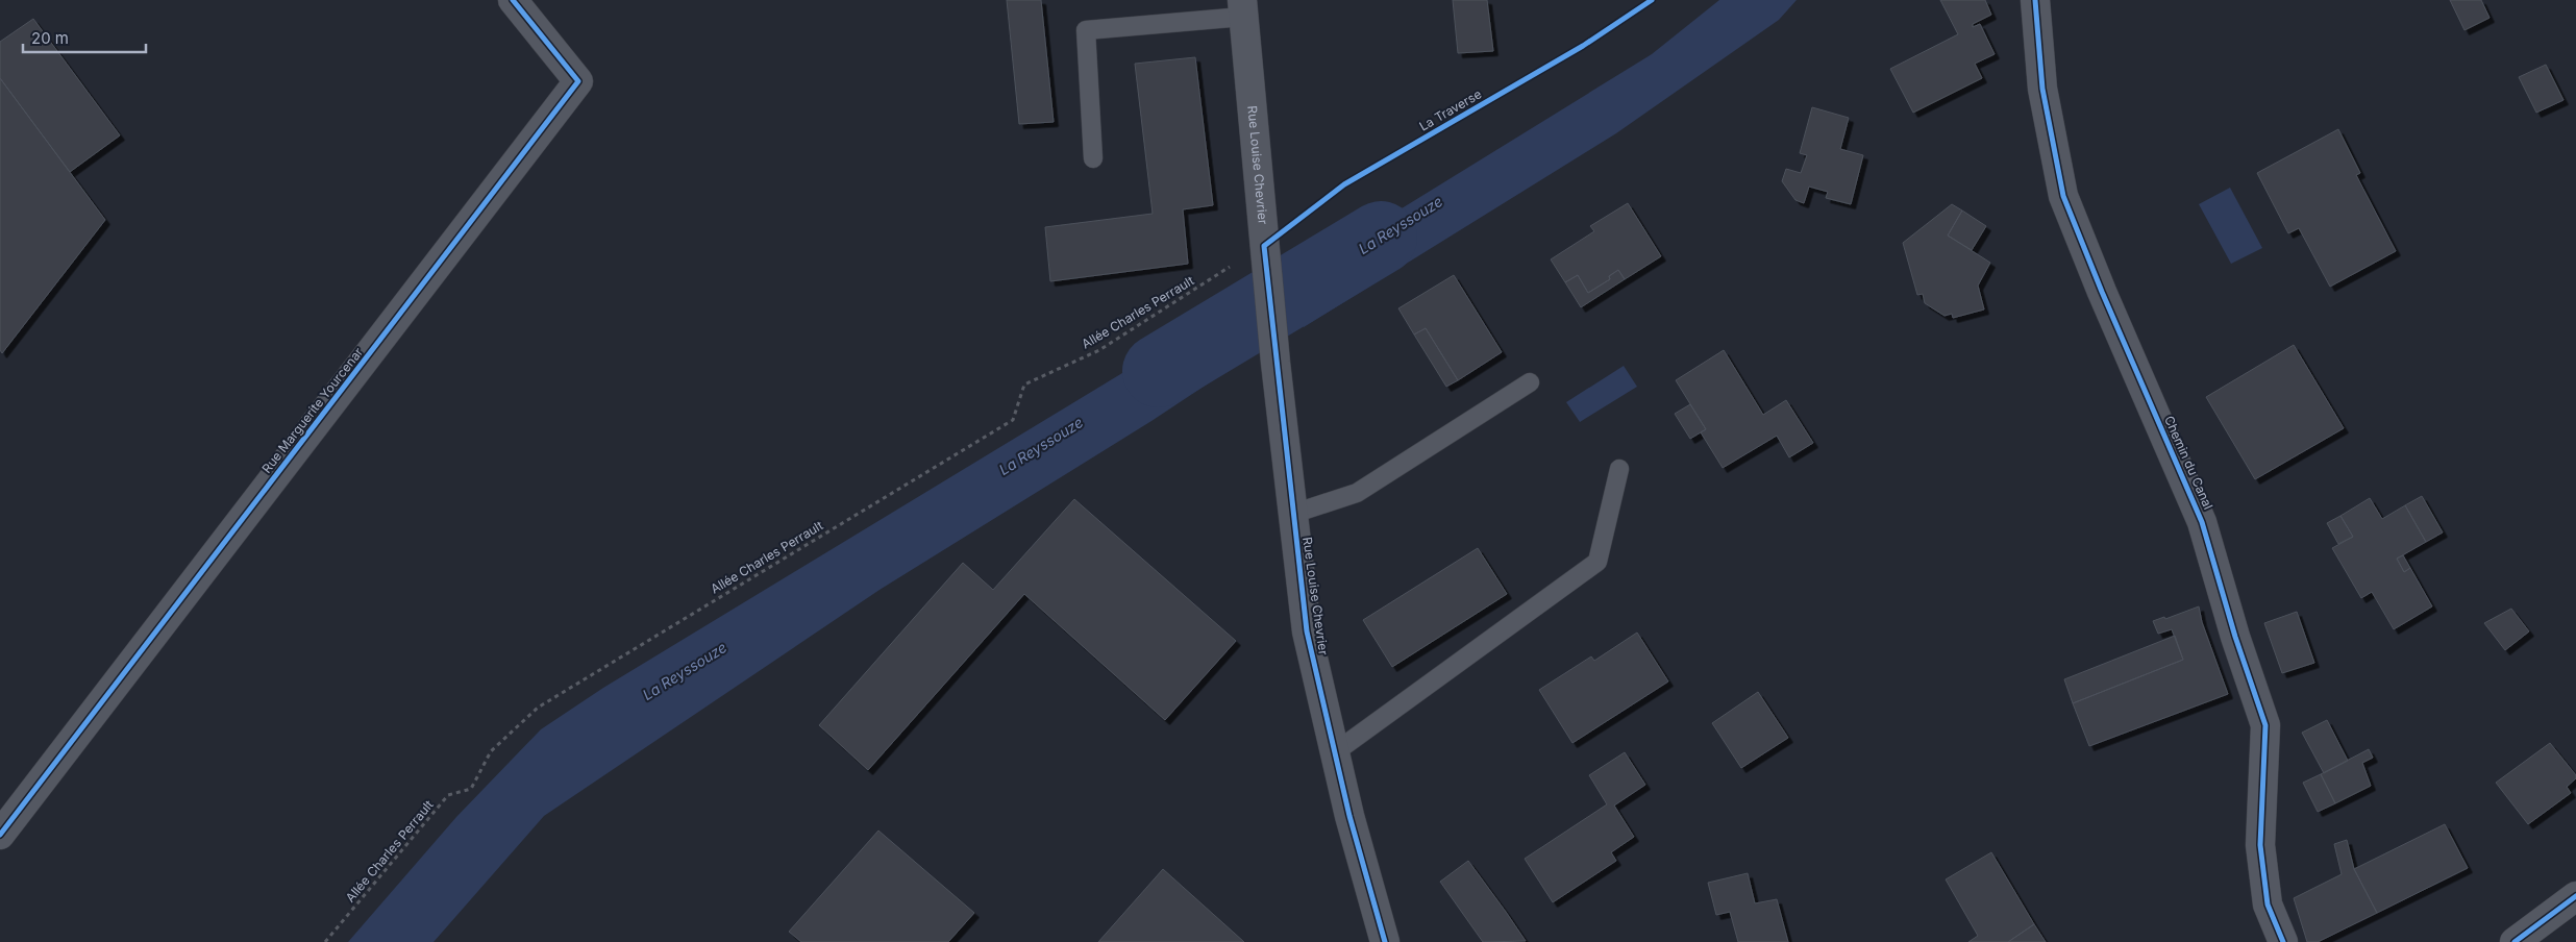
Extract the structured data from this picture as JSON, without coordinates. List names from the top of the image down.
{
  "streets": {
    "street": ["Rue Louise Chevrier", "Rue Marguerite Yourcenar", "Chemin du Canal"],
    "path": ["Allée Charles Perrault"],
    "cycle path": ["La Traverse"]
  },
  "crossings": [
    ["Rue Louise Chevrier", "Allée Charles Perrault"]
  ],
  "water": ["La Reyssouze"],
  "scale_bar": "20 m"
}
